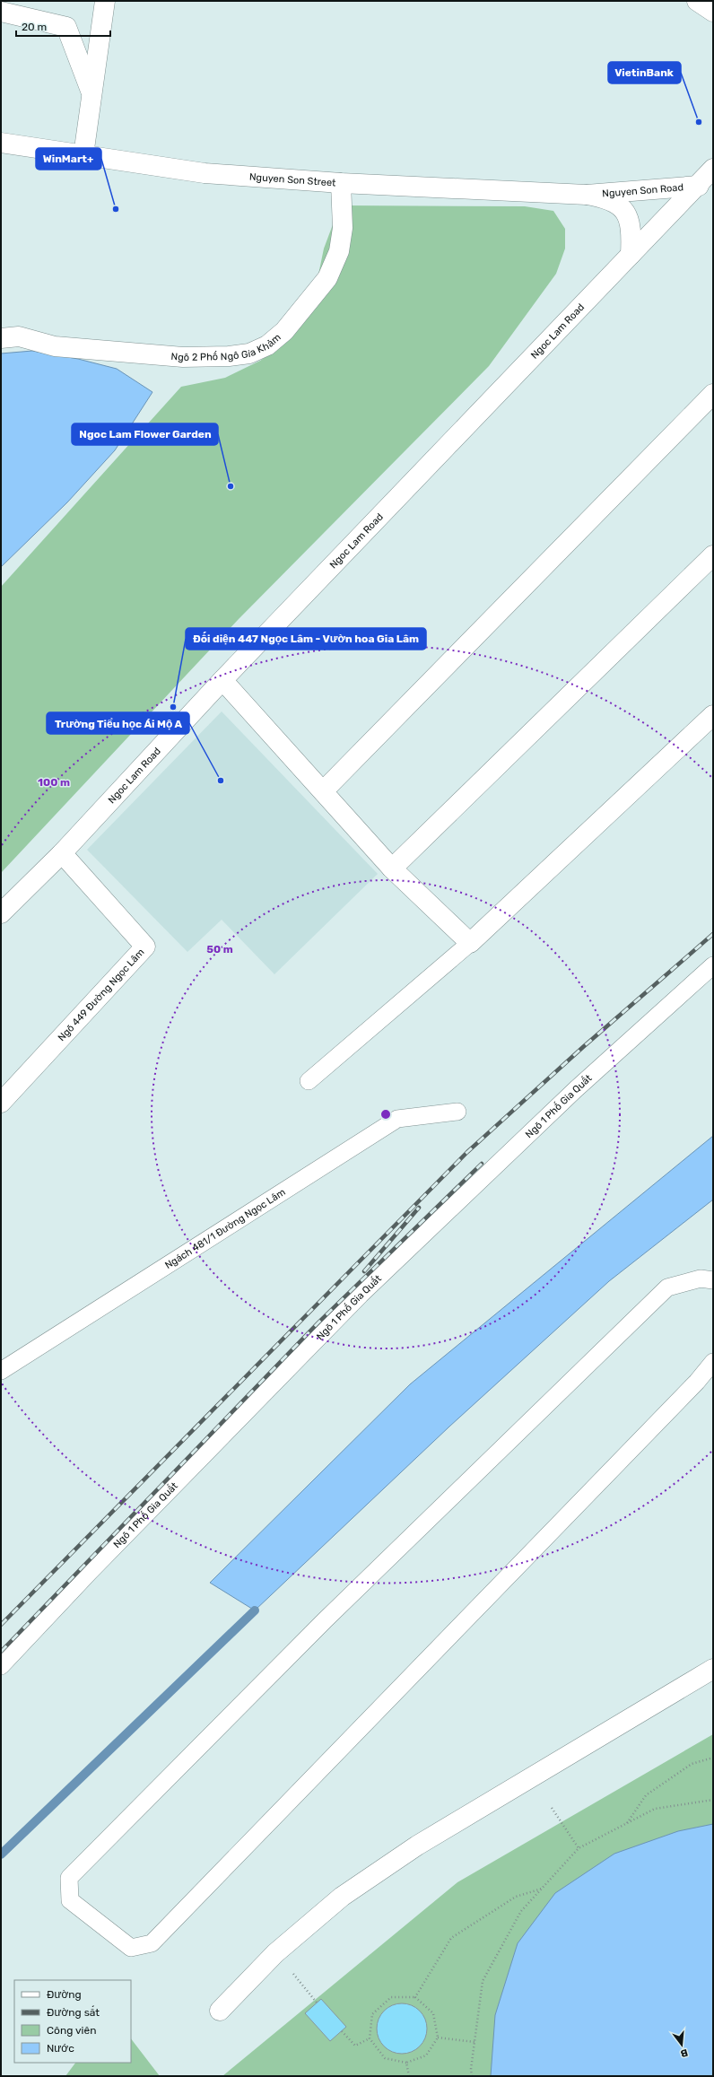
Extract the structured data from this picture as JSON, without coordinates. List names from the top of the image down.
{
  "streets": {
    "street": [
      "Nguyen Son Street",
      "Nguyen Son Road",
      "Ngoc Lam Road",
      "Ngõ 2 Phố Ngô Gia Khảm",
      "Ngõ 449 Đường Ngọc Lâm"
    ],
    "lane": ["Ngõ 1 Phố Gia Quất", "Ngách 481/1 Đường Ngọc Lâm"]
  },
  "crossings": [
    ["Nguyen Son Street", "Nguyen Son Road"],
    ["Nguyen Son Street", "Ngõ 2 Phố Ngô Gia Khảm"],
    ["Nguyen Son Road", "Ngoc Lam Road"],
    ["Ngoc Lam Road", "Ngõ 449 Đường Ngọc Lâm"]
  ],
  "places": [
    "VietinBank",
    "WinMart+",
    "Ngoc Lam Flower Garden",
    "Đối diện 447 Ngọc Lâm - Vườn hoa Gia Lâm",
    "Trường Tiểu học Ái Mộ A"
  ],
  "legend": [
    "Đường",
    "Đường sắt",
    "Công viên",
    "Nước"
  ],
  "scale_bar": "20 m",
  "north": "bottom",
  "rings": ["100 m", "50 m"]
}
